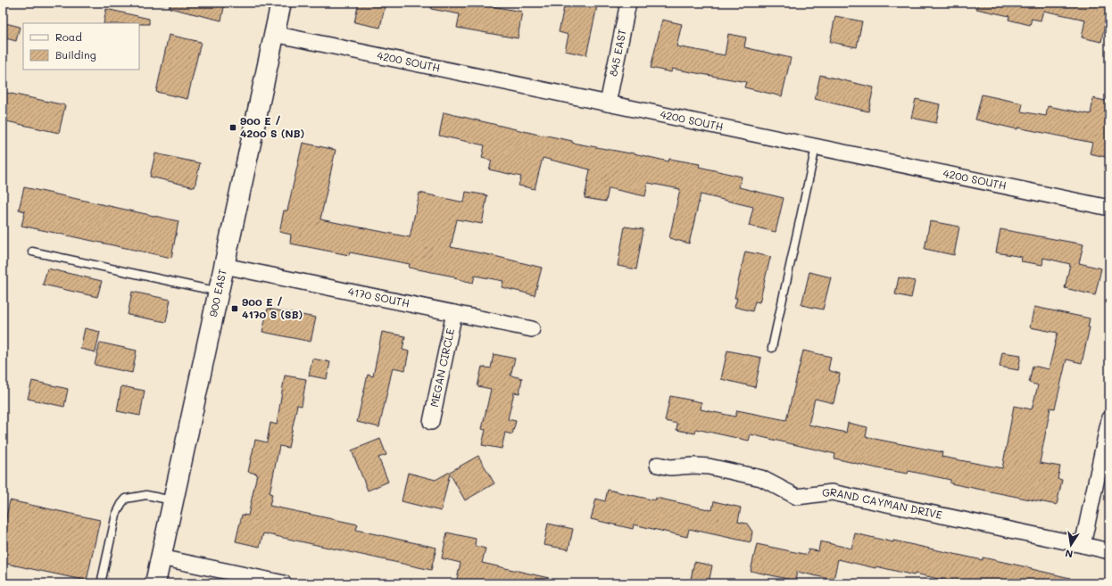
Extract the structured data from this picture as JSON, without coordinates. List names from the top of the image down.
{
  "streets": {
    "main road": ["900 EAST"],
    "street": [
      "845 EAST",
      "4200 SOUTH",
      "4170 SOUTH",
      "MEGAN CIRCLE",
      "GRAND CAYMAN DRIVE"
    ]
  },
  "crossings": [
    ["845 EAST", "4200 SOUTH"],
    ["4200 SOUTH", "900 EAST"],
    ["900 EAST", "4170 SOUTH"],
    ["4170 SOUTH", "MEGAN CIRCLE"]
  ],
  "places": {
    "transit": ["900 E / 4200 S (NB)", "900 E / 4170 S (SB)"]
  },
  "legend": ["Road", "Building"],
  "north": "bottom"
}
